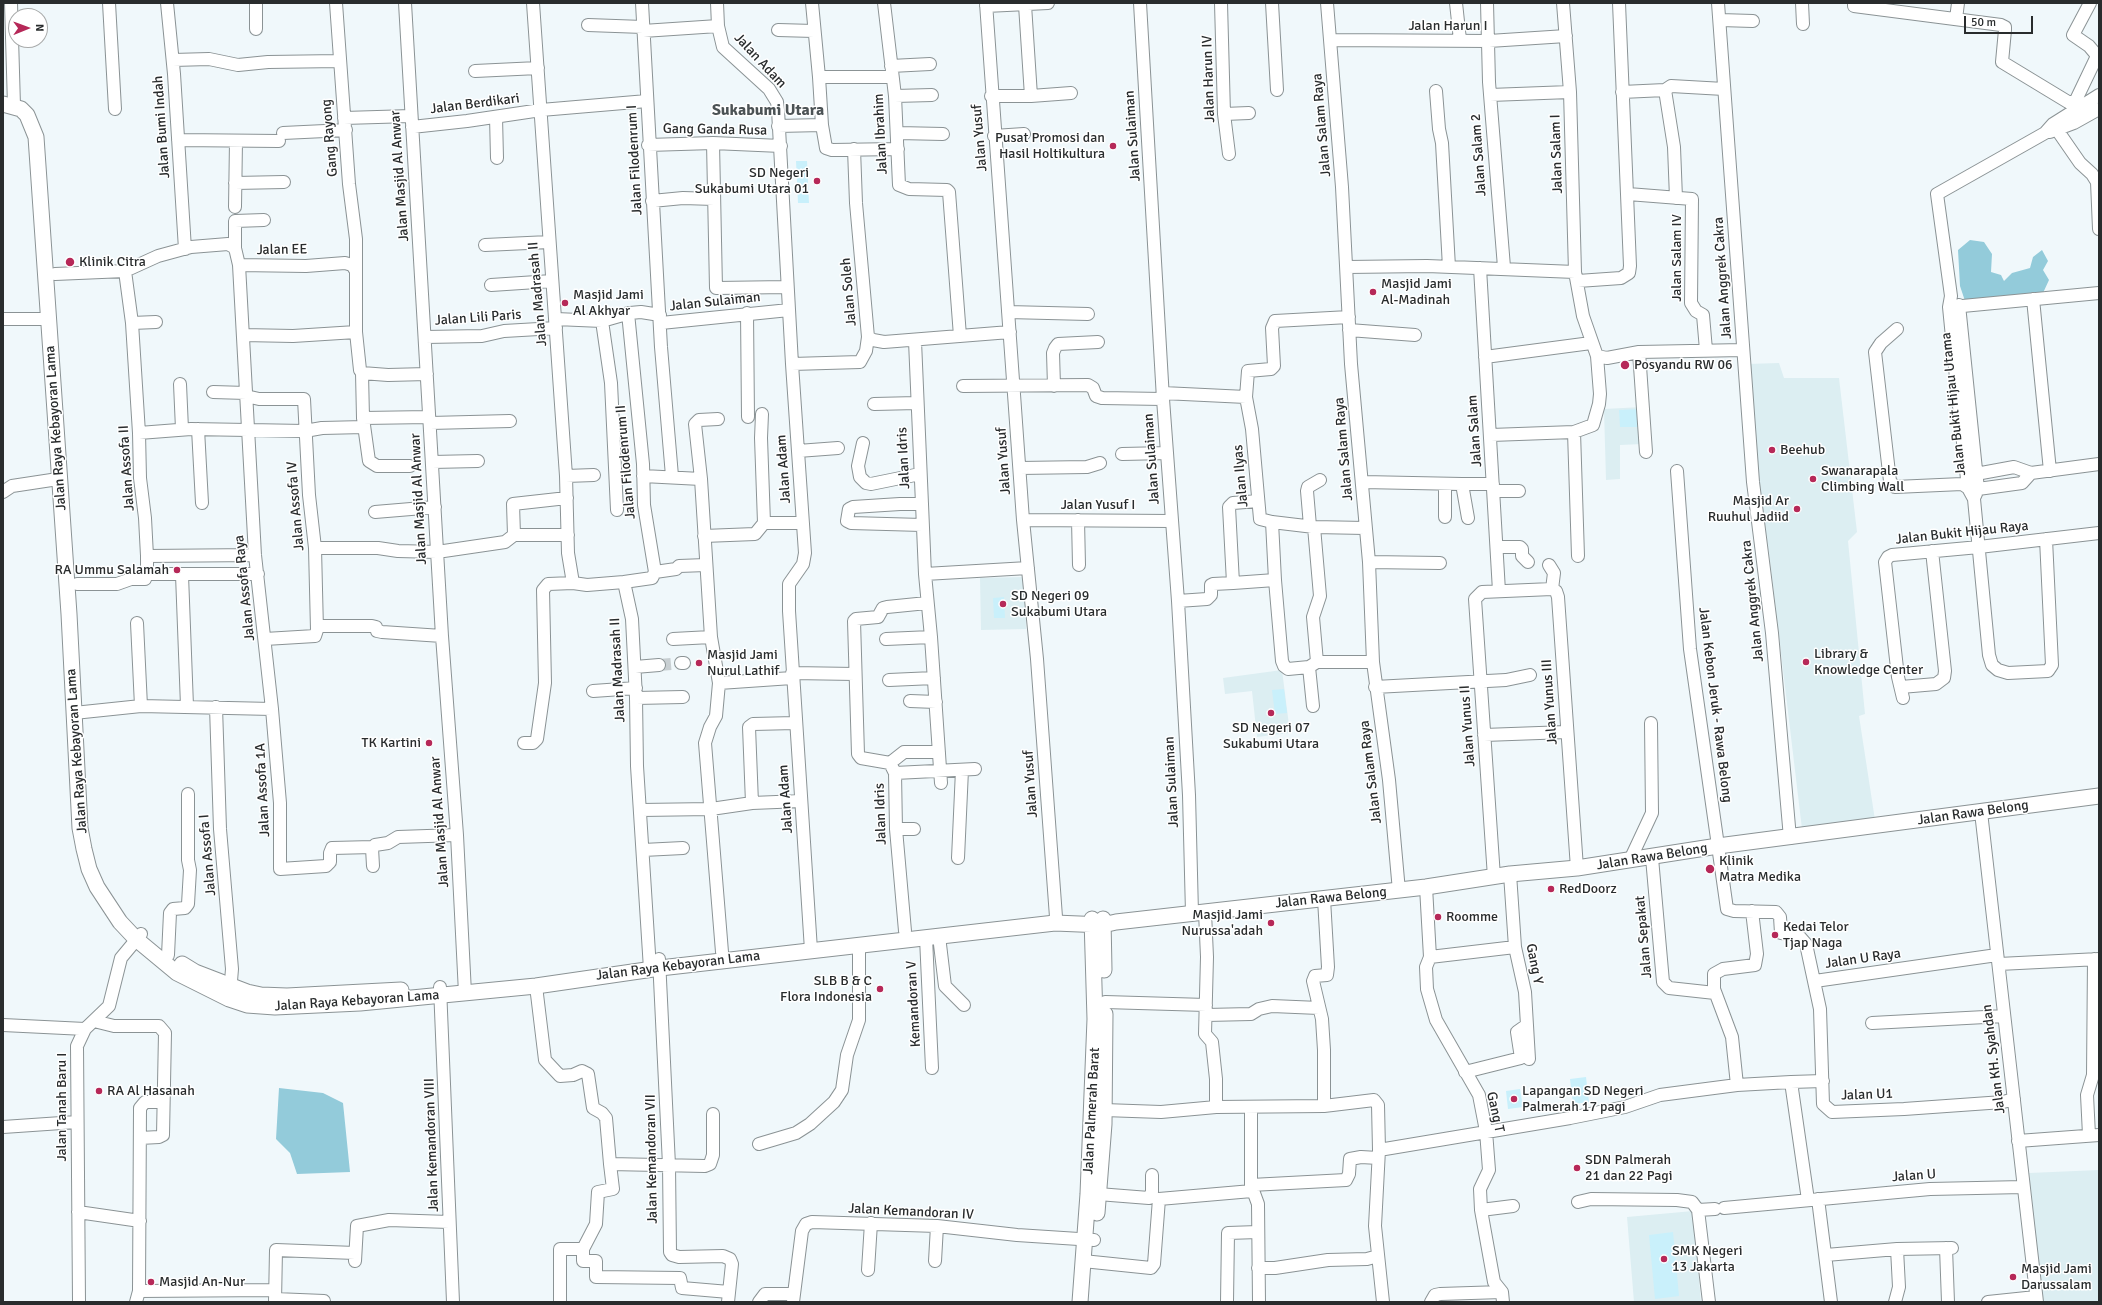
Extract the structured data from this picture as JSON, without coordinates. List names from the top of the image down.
{
  "streets": {
    "main road": ["Jalan Raya Kebayoran Lama", "Jalan Rawa Belong", "Jalan Palmerah Barat"],
    "street": [
      "Jalan Harun I",
      "Jalan Adam",
      "Jalan Harun IV",
      "Jalan Berdikari",
      "Jalan Salam Raya",
      "Jalan Bumi Indah",
      "Gang Ganda Rusa",
      "Jalan Ibrahim",
      "Jalan Sulaiman",
      "Gang Rayong",
      "Jalan Yusuf",
      "Jalan Salam I",
      "Jalan Salam 2",
      "Jalan Filodenrum I",
      "Jalan Masjid Al Anwar",
      "Jalan EE",
      "Jalan Salam IV",
      "Jalan Anggrek Cakra",
      "Jalan Soleh",
      "Jalan Madrasah II",
      "Jalan Lili Paris",
      "Jalan Bukit Hijau Utama",
      "Jalan Salam",
      "Jalan Idris",
      "Jalan Filodenrum II",
      "Jalan Assofa II",
      "Jalan Ilyas",
      "Jalan Yusuf I",
      "Jalan Assofa IV",
      "Jalan Bukit Hijau Raya",
      "Jalan Assofa Raya",
      "Jalan Yunus III",
      "Jalan Kebon Jeruk - Rawa Belong",
      "Jalan Yunus II",
      "Jalan Assofa 1A",
      "Jalan Assofa I",
      "Jalan Sepakat",
      "Jalan U Raya",
      "Gang Y",
      "Kemandoran V",
      "Jalan KH. Syahdan",
      "Jalan U1",
      "Jalan Tanah Baru I",
      "Gang T",
      "Jalan Kemandoran VIII",
      "Jalan Kemandoran VII",
      "Jalan U",
      "Jalan Kemandoran IV"
    ]
  },
  "crossings": [
    ["Jalan Harun I", "Jalan Salam Raya"],
    ["Jalan Harun I", "Jalan Salam I"],
    ["Jalan Harun I", "Jalan Salam 2"],
    ["Jalan Adam", "Gang Ganda Rusa"],
    ["Jalan Adam", "Jalan Sulaiman"],
    ["Jalan Adam", "Jalan Raya Kebayoran Lama"],
    ["Jalan Berdikari", "Jalan Bumi Indah"],
    ["Jalan Berdikari", "Gang Rayong"],
    ["Jalan Berdikari", "Jalan Filodenrum I"],
    ["Jalan Berdikari", "Jalan Masjid Al Anwar"],
    ["Jalan Berdikari", "Jalan Madrasah II"],
    ["Jalan Salam Raya", "Jalan Ilyas"],
    ["Jalan Salam Raya", "Jalan Rawa Belong"],
    ["Gang Ganda Rusa", "Jalan Filodenrum I"],
    ["Jalan Ibrahim", "Jalan Soleh"],
    ["Jalan Sulaiman", "Jalan Filodenrum I"],
    ["Jalan Sulaiman", "Jalan Madrasah II"],
    ["Jalan Sulaiman", "Jalan Lili Paris"],
    ["Jalan Sulaiman", "Jalan Filodenrum II"],
    ["Jalan Sulaiman", "Jalan Yusuf I"],
    ["Jalan Sulaiman", "Jalan Rawa Belong"],
    ["Gang Rayong", "Jalan EE"],
    ["Jalan Yusuf", "Jalan Soleh"],
    ["Jalan Yusuf", "Jalan Raya Kebayoran Lama"],
    ["Jalan Yusuf", "Jalan Yusuf I"],
    ["Jalan Masjid Al Anwar", "Jalan Lili Paris"],
    ["Jalan Masjid Al Anwar", "Jalan Raya Kebayoran Lama"],
    ["Jalan EE", "Jalan Assofa Raya"],
    ["Jalan Anggrek Cakra", "Jalan Rawa Belong"],
    ["Jalan Soleh", "Jalan Idris"],
    ["Jalan Madrasah II", "Jalan Lili Paris"],
    ["Jalan Madrasah II", "Jalan Raya Kebayoran Lama"],
    ["Jalan Madrasah II", "Jalan Kemandoran VII"],
    ["Jalan Bukit Hijau Utama", "Jalan Bukit Hijau Raya"],
    ["Jalan Raya Kebayoran Lama", "Jalan Idris"],
    ["Jalan Raya Kebayoran Lama", "Jalan Rawa Belong"],
    ["Jalan Raya Kebayoran Lama", "Jalan Assofa I"],
    ["Jalan Raya Kebayoran Lama", "Kemandoran V"],
    ["Jalan Raya Kebayoran Lama", "Jalan Tanah Baru I"],
    ["Jalan Raya Kebayoran Lama", "Jalan Palmerah Barat"],
    ["Jalan Raya Kebayoran Lama", "Jalan Kemandoran VIII"],
    ["Jalan Raya Kebayoran Lama", "Jalan Kemandoran VII"],
    ["Jalan Salam", "Jalan Yunus II"],
    ["Jalan Assofa IV", "Jalan Assofa Raya"],
    ["Jalan Assofa Raya", "Jalan Assofa 1A"],
    ["Jalan Yunus III", "Jalan Rawa Belong"],
    ["Jalan Kebon Jeruk - Rawa Belong", "Jalan Rawa Belong"],
    ["Jalan Kebon Jeruk - Rawa Belong", "Jalan U Raya"],
    ["Jalan Yunus II", "Jalan Rawa Belong"],
    ["Jalan Rawa Belong", "Jalan Sepakat"],
    ["Jalan Rawa Belong", "Jalan U Raya"],
    ["Jalan Rawa Belong", "Gang Y"],
    ["Jalan Rawa Belong", "Jalan KH. Syahdan"],
    ["Jalan Rawa Belong", "Jalan Palmerah Barat"],
    ["Jalan Rawa Belong", "Gang T"],
    ["Jalan U Raya", "Jalan KH. Syahdan"],
    ["Jalan U Raya", "Jalan U1"],
    ["Jalan KH. Syahdan", "Jalan U1"],
    ["Jalan KH. Syahdan", "Jalan U"],
    ["Jalan Palmerah Barat", "Jalan Kemandoran IV"]
  ],
  "districts": ["Sukabumi Utara"],
  "places": [
    "Pusat Promosi dan Hasil Holtikultura",
    "SD Negeri Sukabumi Utara 01",
    "Klinik Citra",
    "Masjid Jami Al-Madinah",
    "Masjid Jami Al Akhyar",
    "Posyandu RW 06",
    "Beehub",
    "Swanarapala Climbing Wall",
    "Masjid Ar Ruuhul Jadiid",
    "RA Ummu Salamah",
    "SD Negeri 09 Sukabumi Utara",
    "Library & Knowledge Center",
    "Masjid Jami Nurul Lathif",
    "SD Negeri 07 Sukabumi Utara",
    "TK Kartini",
    "Klinik Matra Medika",
    "RedDoorz",
    "Roomme",
    "Masjid Jami Nurussa'adah",
    "Kedai Telor Tjap Naga",
    "SLB B & C Flora Indonesia",
    "RA Al Hasanah",
    "Lapangan SD Negeri Palmerah 17 pagi",
    "SDN Palmerah 21 dan 22 Pagi",
    "SMK Negeri 13 Jakarta",
    "Masjid Jami Darussalam",
    "Masjid An-Nur"
  ],
  "scale_bar": "50 m",
  "north": "right"
}
